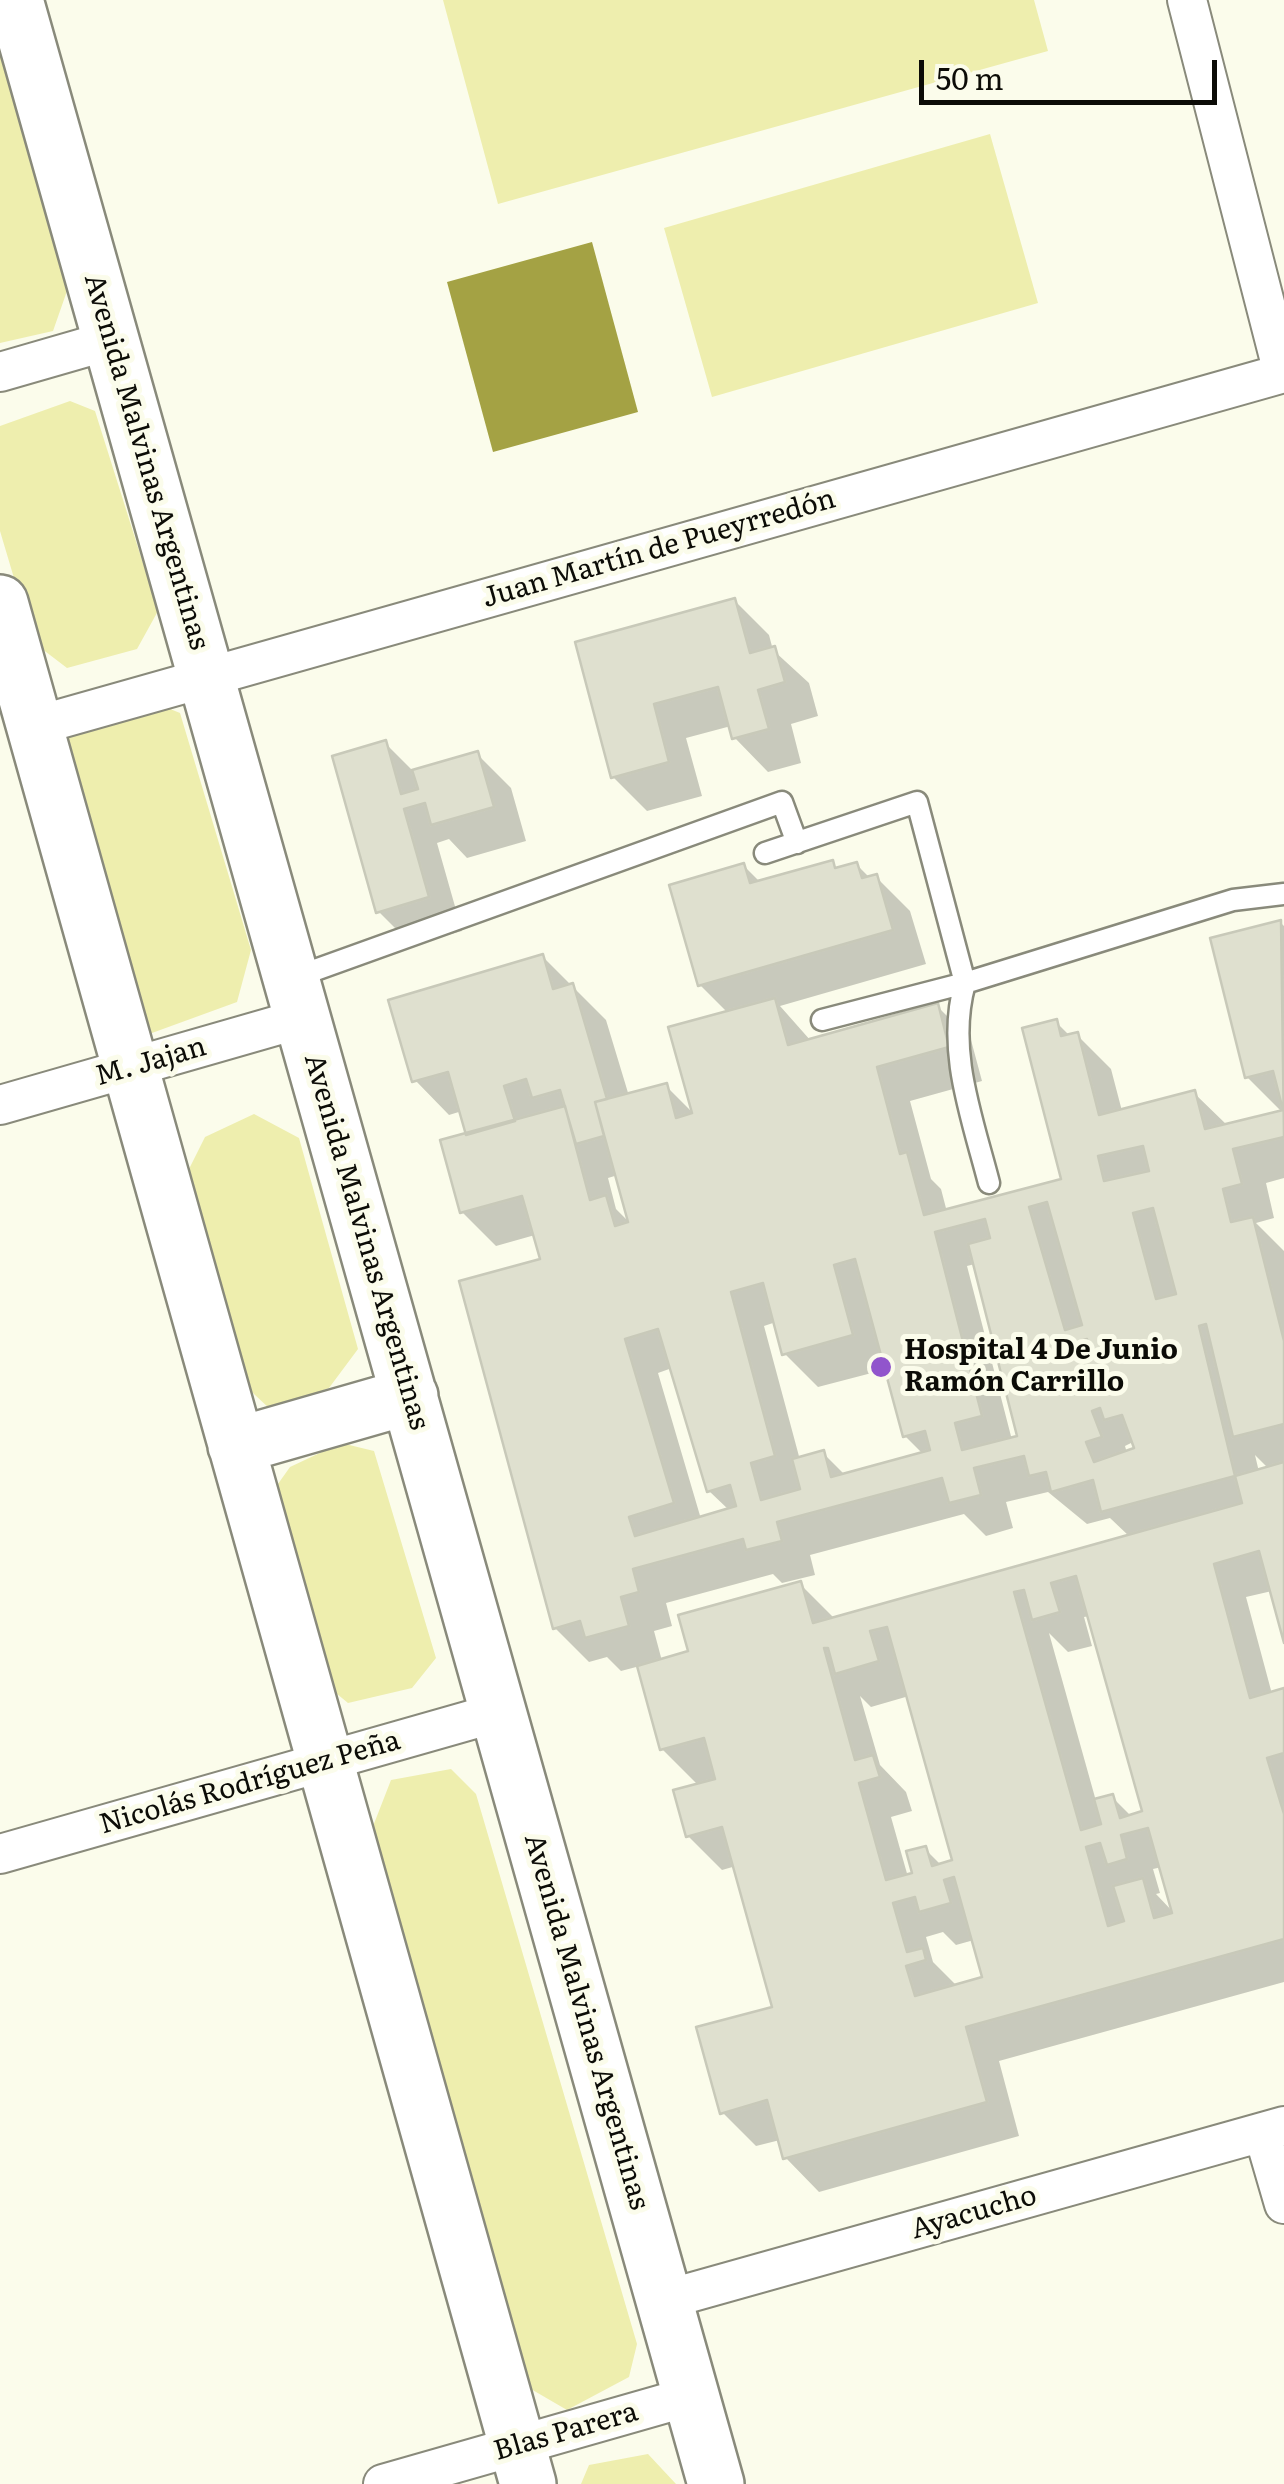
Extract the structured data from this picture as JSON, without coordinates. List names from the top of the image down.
{
  "streets": {
    "main road": ["Avenida Malvinas Argentinas"],
    "street": [
      "Juan Martín de Pueyrredón",
      "M. Jajan",
      "Nicolás Rodríguez Peña",
      "Ayacucho",
      "Blas Parera"
    ]
  },
  "crossings": [
    ["Avenida Malvinas Argentinas", "Juan Martín de Pueyrredón"],
    ["Avenida Malvinas Argentinas", "M. Jajan"],
    ["Avenida Malvinas Argentinas", "Nicolás Rodríguez Peña"],
    ["Avenida Malvinas Argentinas", "Ayacucho"],
    ["Avenida Malvinas Argentinas", "Blas Parera"]
  ],
  "places": ["Hospital 4 De Junio Ramón Carrillo"],
  "scale_bar": "50 m"
}
